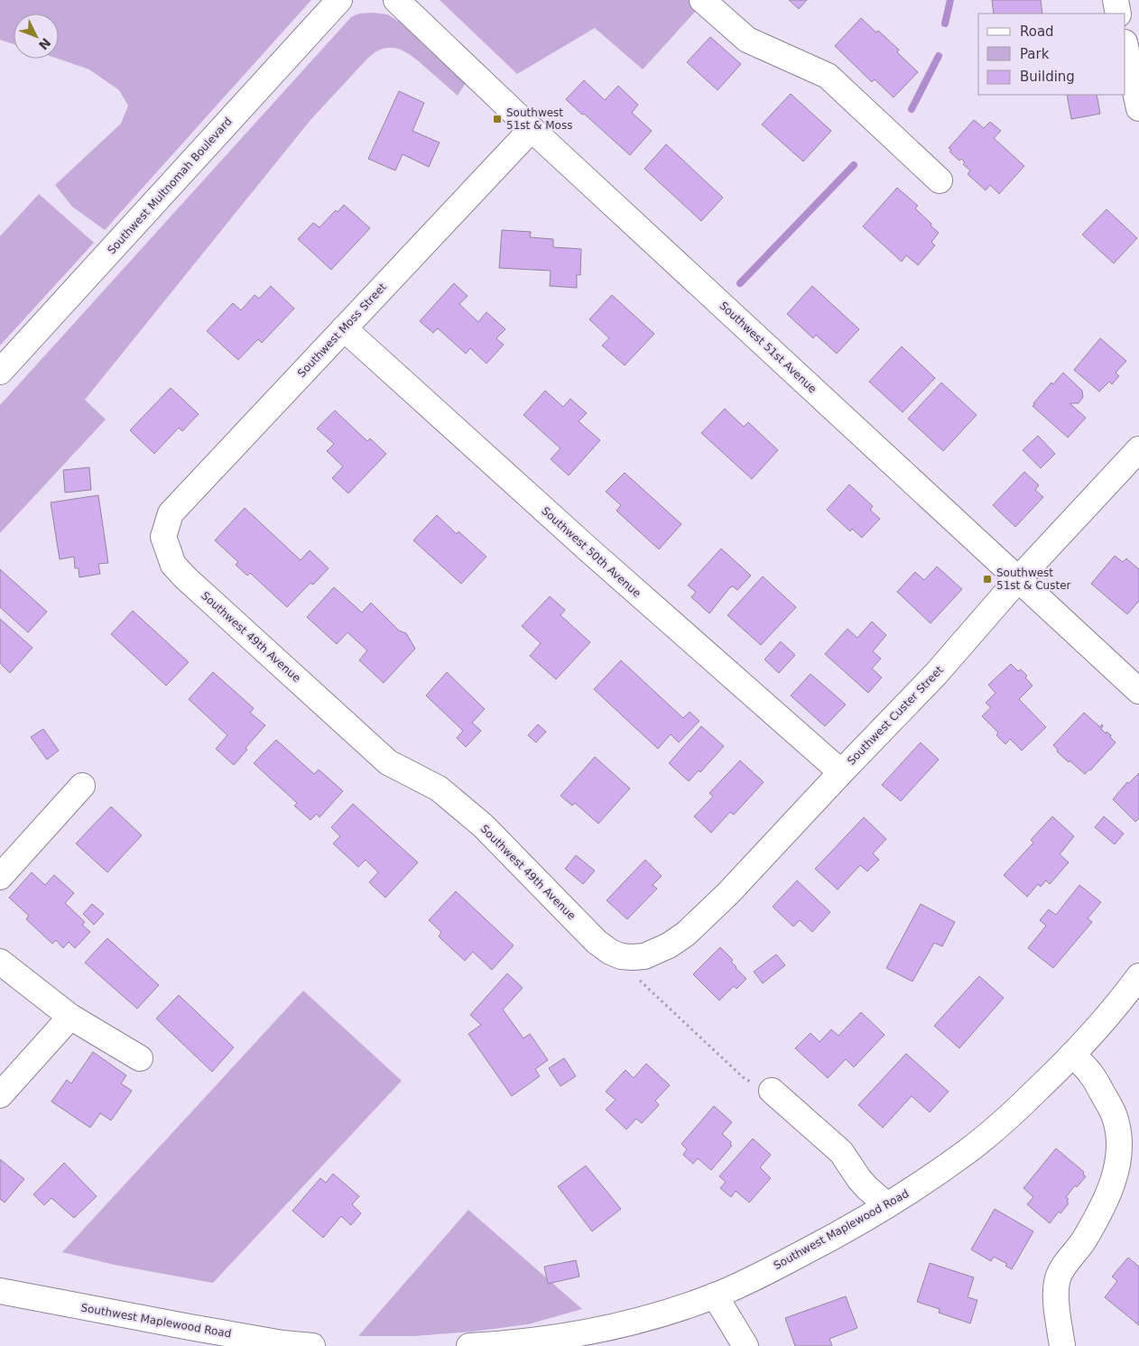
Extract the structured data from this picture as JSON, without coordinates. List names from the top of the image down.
{
  "streets": {
    "street": [
      "Southwest Multnomah Boulevard",
      "Southwest Moss Street",
      "Southwest 51st Avenue",
      "Southwest 50th Avenue",
      "Southwest 49th Avenue",
      "Southwest Custer Street",
      "Southwest Maplewood Road"
    ]
  },
  "crossings": [
    ["Southwest Moss Street", "Southwest 51st Avenue"],
    ["Southwest Moss Street", "Southwest 50th Avenue"],
    ["Southwest Moss Street", "Southwest 49th Avenue"],
    ["Southwest 51st Avenue", "Southwest Custer Street"],
    ["Southwest 50th Avenue", "Southwest Custer Street"],
    ["Southwest 49th Avenue", "Southwest Custer Street"]
  ],
  "places": {
    "transit": ["Southwest 51st & Moss", "Southwest 51st & Custer"]
  },
  "legend": ["Road", "Park", "Building"],
  "north": "bottom right"
}
